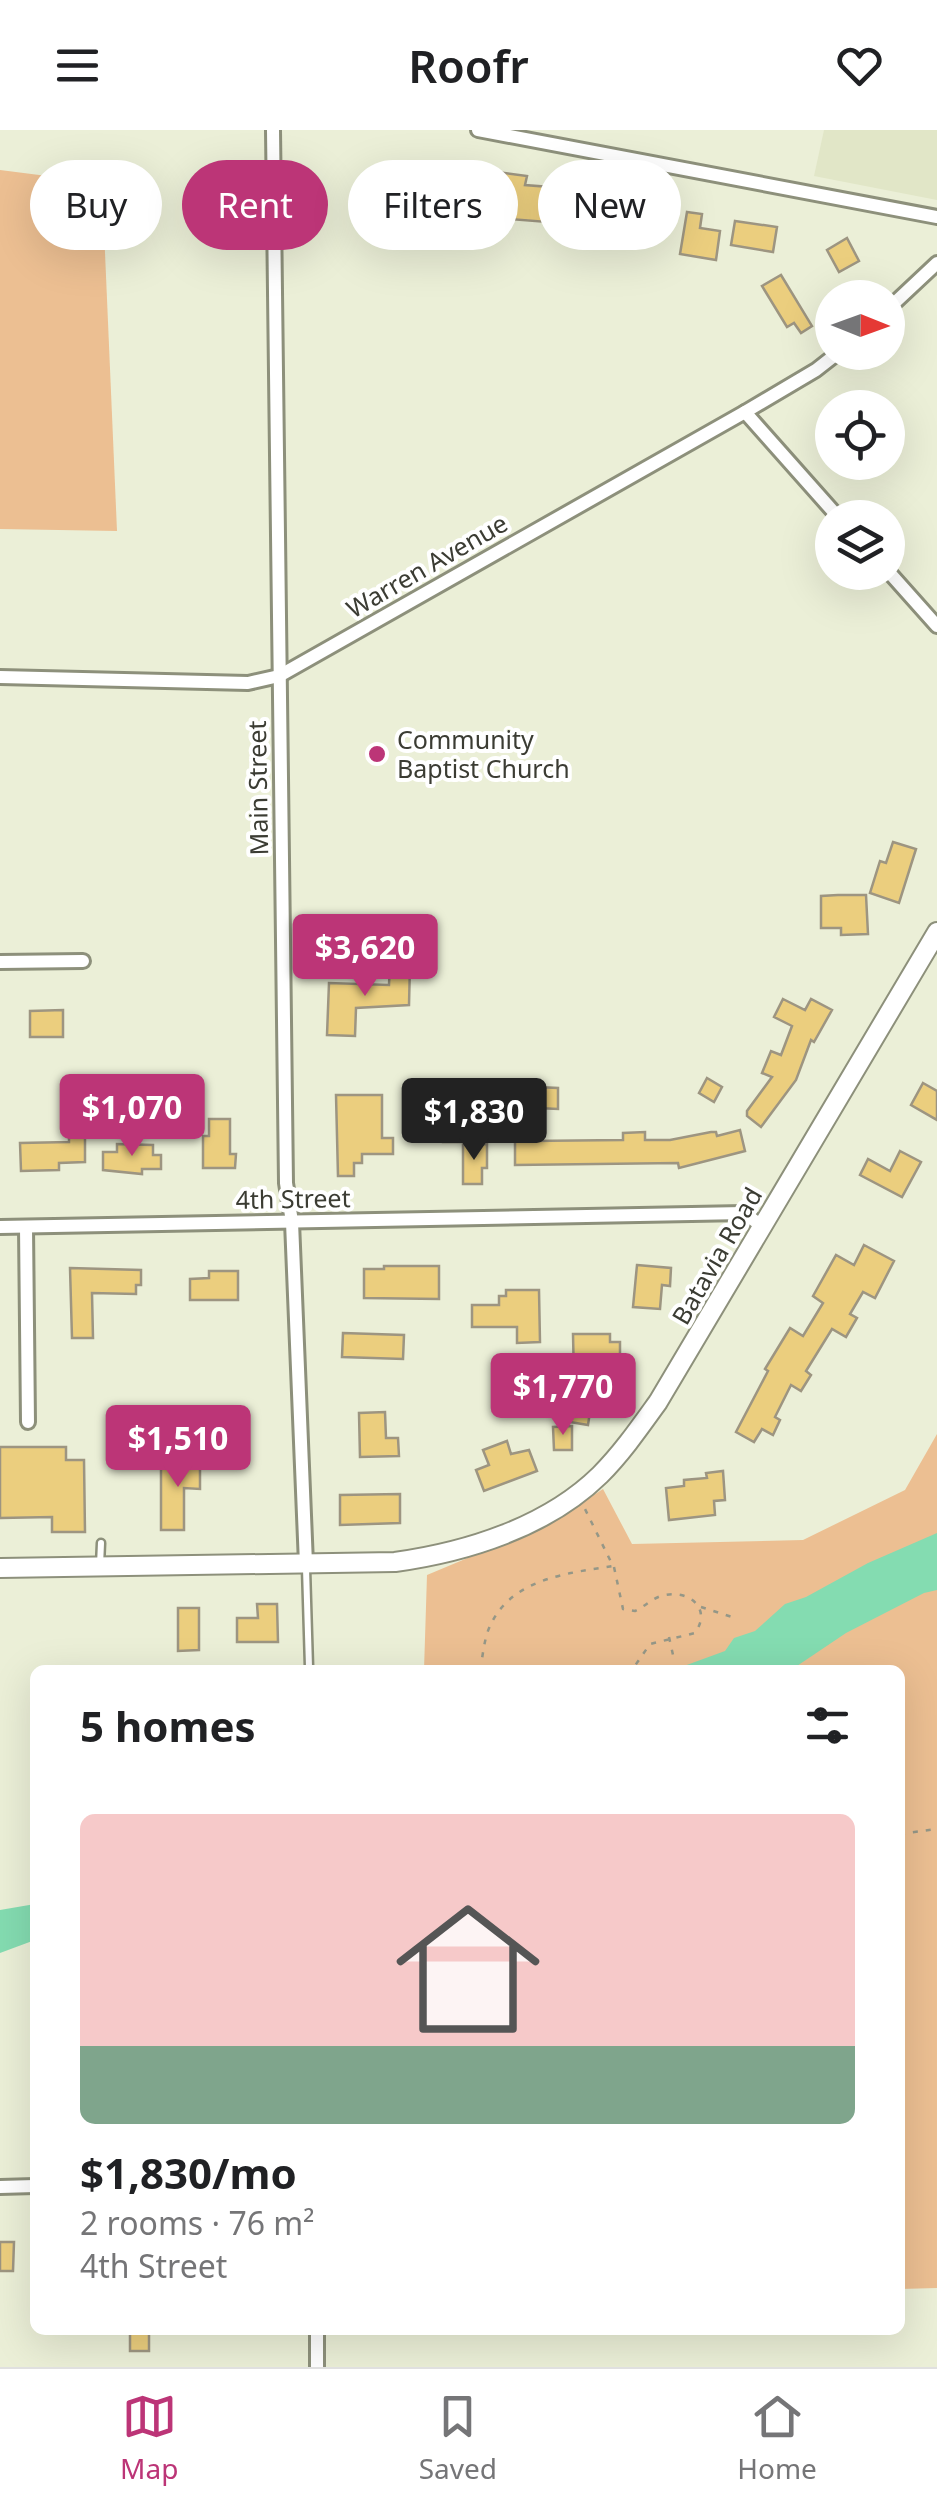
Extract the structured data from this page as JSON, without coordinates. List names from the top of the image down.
{
  "streets": {
    "main road": ["Batavia Road"],
    "street": ["Warren Avenue", "Main Street", "4th Street"]
  },
  "crossings": [
    ["Warren Avenue", "Main Street"],
    ["Main Street", "4th Street"],
    ["Main Street", "Batavia Road"],
    ["4th Street", "Batavia Road"]
  ],
  "places": ["Community Baptist Church"],
  "north": "right",
  "page": {
    "header": "Roofr",
    "chip": [
      "Buy",
      "Rent",
      "Filters",
      "New"
    ],
    "price": [
      "$3,620",
      "$1,070",
      "$1,830",
      "$1,770",
      "$1,510"
    ],
    "heading": "5 homes",
    "list": [
      {
        "name": "$1,830/mo",
        "note": "2 rooms · 76 m² · 4th Street"
      }
    ],
    "tabs": ["Map", "Saved", "Home"]
  }
}
